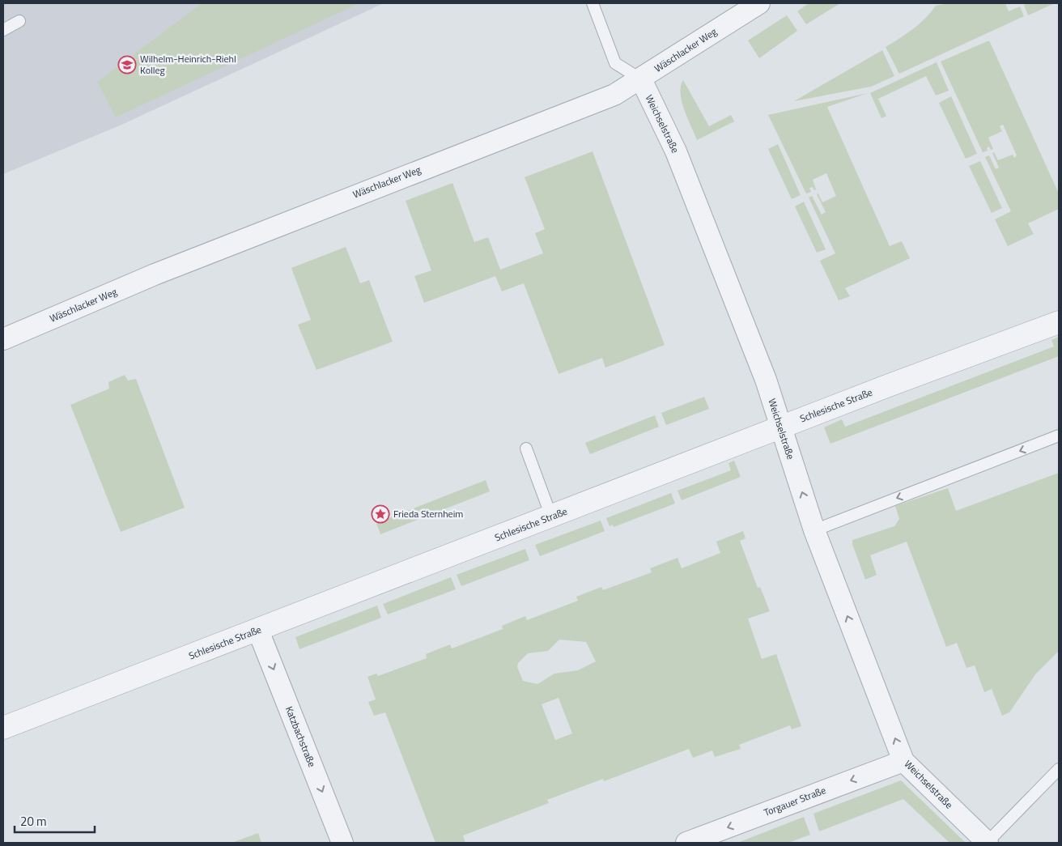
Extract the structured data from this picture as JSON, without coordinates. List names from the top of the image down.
{
  "streets": {
    "street": [
      "Wäschlacker Weg",
      "Weichselstraße",
      "Schlesische Straße",
      "Katzbachstraße",
      "Torgauer Straße"
    ]
  },
  "crossings": [
    ["Wäschlacker Weg", "Weichselstraße"],
    ["Weichselstraße", "Schlesische Straße"],
    ["Weichselstraße", "Torgauer Straße"],
    ["Schlesische Straße", "Katzbachstraße"]
  ],
  "one_way": ["Weichselstraße", "Katzbachstraße", "Torgauer Straße"],
  "places": {
    "school or university": ["Wilhelm-Heinrich-Riehl Kolleg"],
    "place": ["Frieda Sternheim"]
  },
  "scale_bar": "20 m"
}
